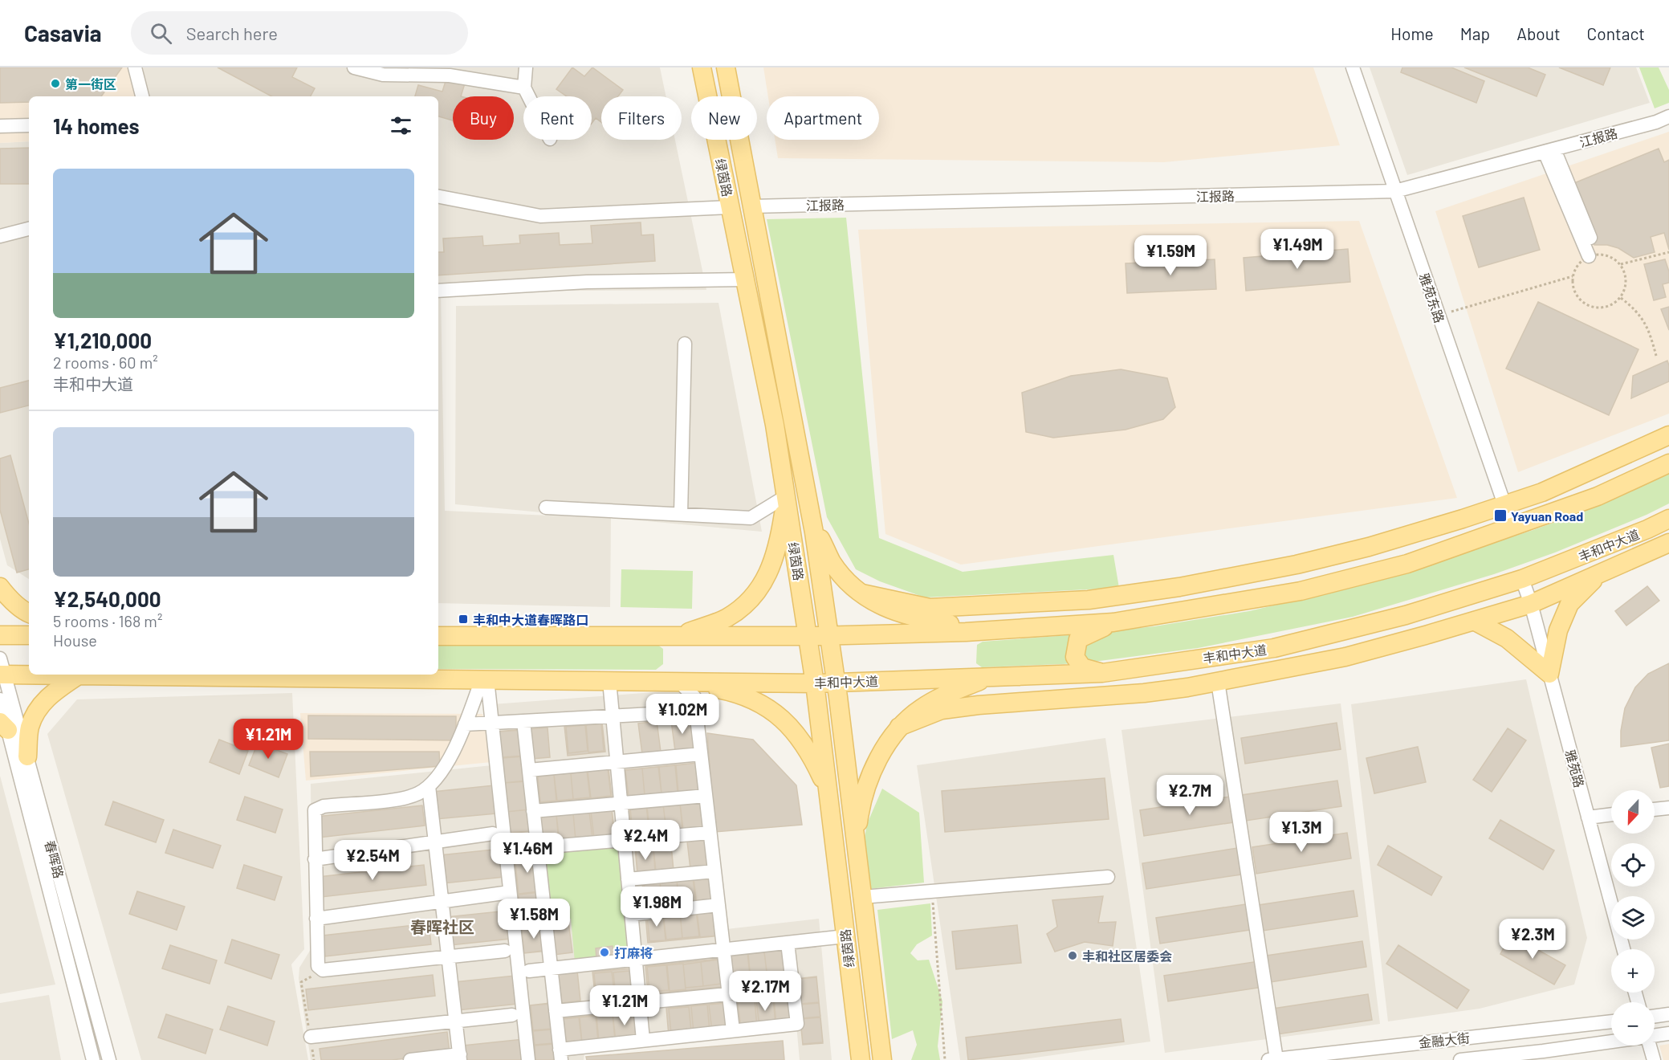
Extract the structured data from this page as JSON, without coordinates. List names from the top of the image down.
{
  "streets": {
    "main road": ["绿茵路", "丰和中大道"],
    "street": [
      "江报路",
      "雅苑东路",
      "雅苑路",
      "春晖路",
      "金融大街"
    ]
  },
  "crossings": [
    ["江报路", "绿茵路"],
    ["江报路", "雅苑东路"],
    ["绿茵路", "丰和中大道"],
    ["丰和中大道", "雅苑路"],
    ["丰和中大道", "春晖路"]
  ],
  "districts": ["春晖社区"],
  "places": {
    "other": ["第一街区", "打麻将", "丰和社区居委会"],
    "transit": ["Yayuan Road", "丰和中大道春晖路口"]
  },
  "north": "bottom",
  "page": {
    "header": "Casavia",
    "search": "Search here",
    "nav": [
      "Home",
      "Map",
      "About",
      "Contact"
    ],
    "chip": [
      "Buy",
      "Rent",
      "Filters",
      "New",
      "Apartment"
    ],
    "heading": "14 homes",
    "list": [
      {
        "name": "¥1,210,000",
        "note": "2 rooms · 60 m² · 丰和中大道"
      },
      {
        "name": "¥2,540,000",
        "note": "5 rooms · 168 m² · House"
      }
    ],
    "price": [
      "¥1.49M",
      "¥1.59M",
      "¥1.02M",
      "¥1.21M",
      "¥2.7M",
      "¥1.3M",
      "¥2.4M",
      "¥1.46M",
      "¥2.54M",
      "¥1.98M",
      "¥1.58M",
      "¥2.3M",
      "¥2.17M",
      "¥1.21M"
    ],
    "map_buttons": ["+", "−"]
  }
}
